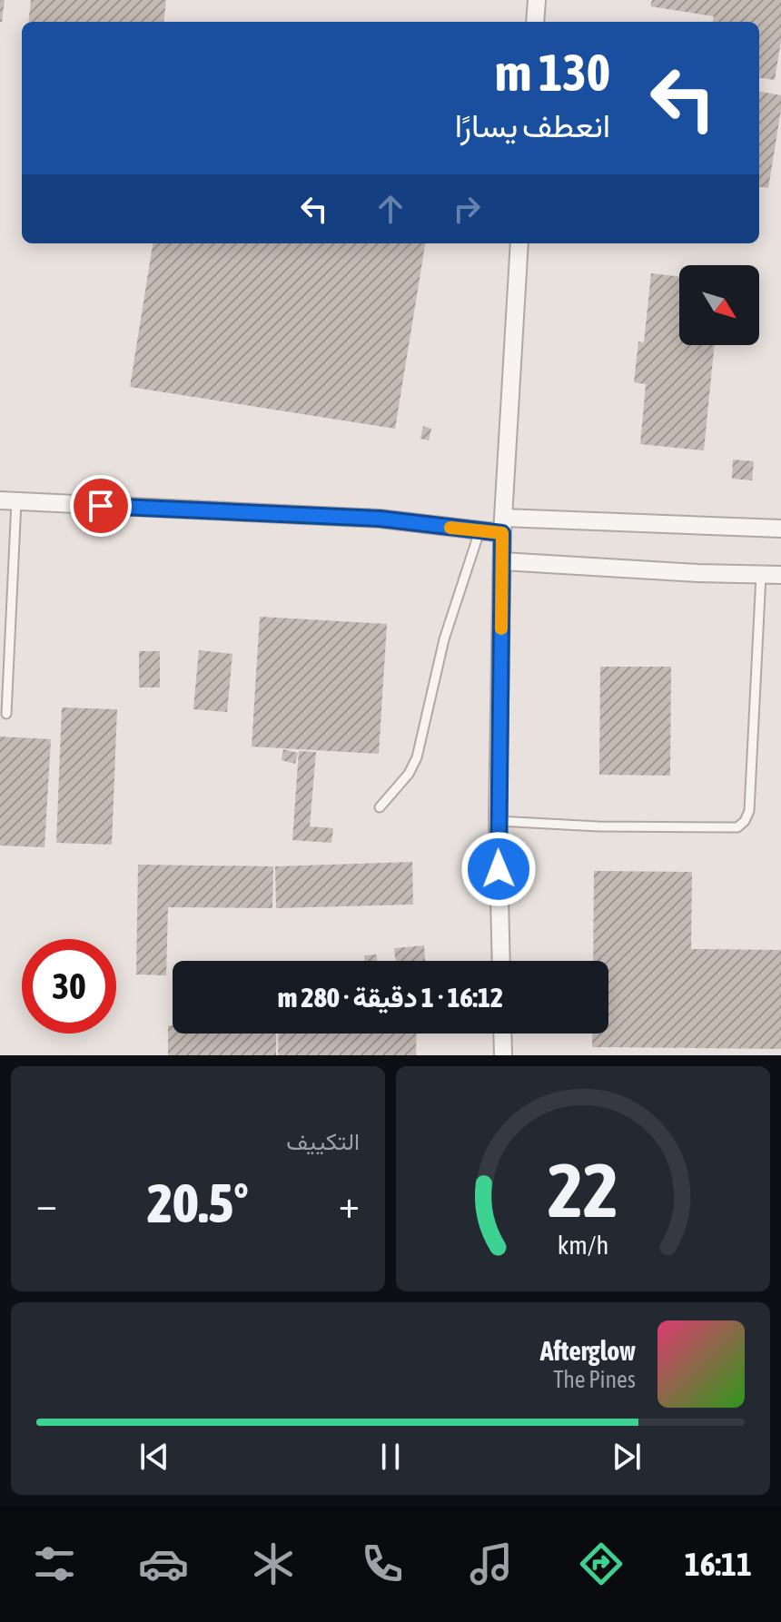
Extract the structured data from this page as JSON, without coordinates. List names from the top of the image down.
{
  "north": "bottom right",
  "page": {
    "turn": ["130 m", "انعطف يسارًا"],
    "limit": "30",
    "trip": "16:12 · 1 دقيقة · 280 m",
    "tile": "التكييف",
    "heat": ["−", "20.5°", "+"],
    "song": ["Afterglow", "The Pines"],
    "tabs": "16:11",
    "gauge": ["22", "km/h"]
  }
}
